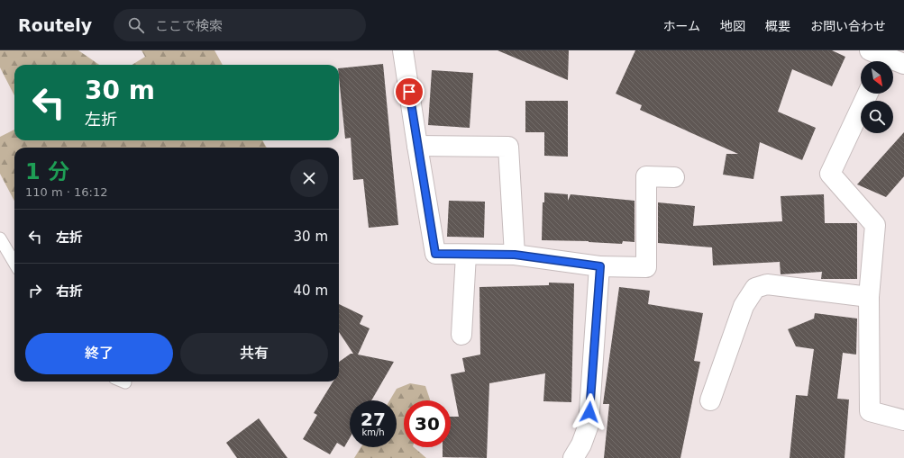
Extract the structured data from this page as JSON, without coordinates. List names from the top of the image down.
{
  "north": "bottom right",
  "page": {
    "header": "Routely",
    "search": "ここで検索",
    "nav": [
      "ホーム",
      "地図",
      "概要",
      "お問い合わせ"
    ],
    "turn": ["30 m", "左折"],
    "heading": ["1 分", "110 m · 16:12"],
    "list": [
      {
        "name": "左折",
        "value": "30 m"
      },
      {
        "name": "右折",
        "value": "40 m"
      }
    ],
    "buttons": ["終了", "共有"],
    "speed": "27 km/h",
    "limit": "30"
  }
}
